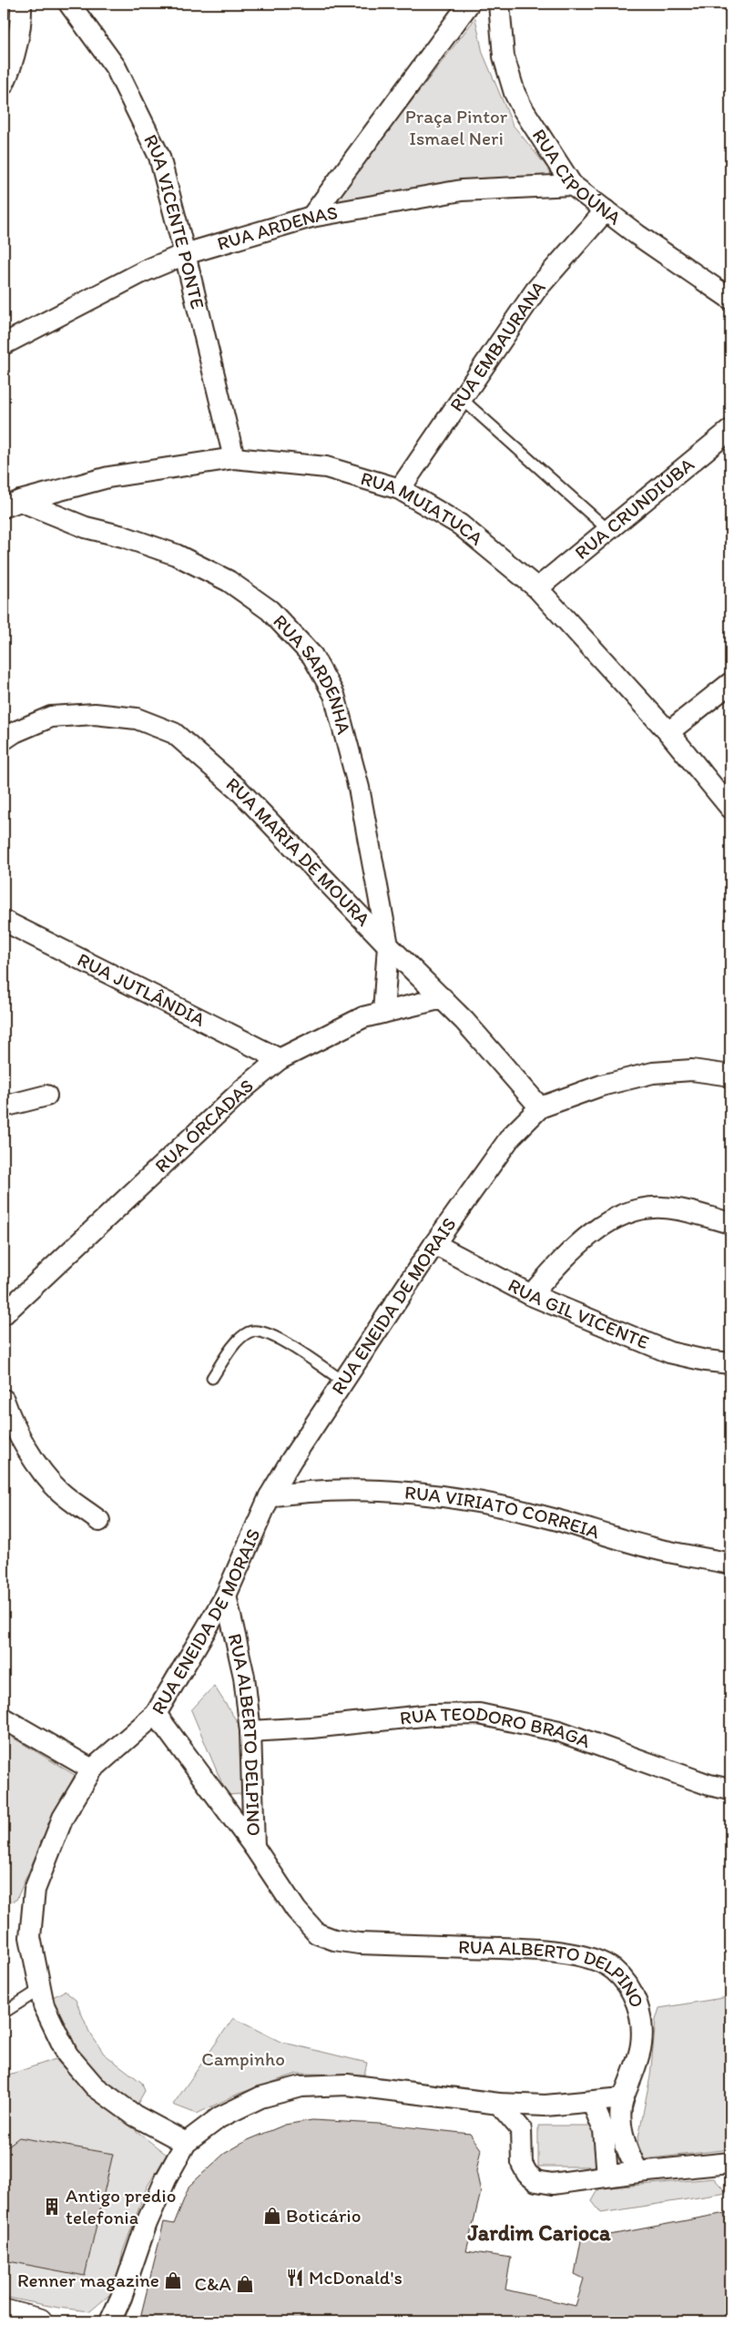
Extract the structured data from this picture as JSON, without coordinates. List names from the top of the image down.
{
  "streets": {
    "street": [
      "RUA CIPOÚNA",
      "RUA VICENTE PONTE",
      "RUA ARDENAS",
      "RUA EMBAURANA",
      "RUA CRUNDIÚBA",
      "RUA MUIATUCA",
      "RUA SARDENHA",
      "RUA MARIA DE MOURA",
      "RUA JUTLÂNDIA",
      "RUA ÓRCADAS",
      "RUA ENEIDA DE MORAIS",
      "RUA GIL VICENTE",
      "RUA VIRIATO CORREIA",
      "RUA TEODORO BRAGA",
      "RUA ALBERTO DELPINO"
    ]
  },
  "crossings": [
    ["RUA CIPOÚNA", "RUA ARDENAS"],
    ["RUA CIPOÚNA", "RUA EMBAURANA"],
    ["RUA VICENTE PONTE", "RUA ARDENAS"],
    ["RUA VICENTE PONTE", "RUA MUIATUCA"],
    ["RUA EMBAURANA", "RUA MUIATUCA"],
    ["RUA CRUNDIÚBA", "RUA MUIATUCA"],
    ["RUA MUIATUCA", "RUA SARDENHA"],
    ["RUA SARDENHA", "RUA MARIA DE MOURA"],
    ["RUA SARDENHA", "RUA ÓRCADAS"],
    ["RUA MARIA DE MOURA", "RUA ÓRCADAS"],
    ["RUA MARIA DE MOURA", "RUA ENEIDA DE MORAIS"],
    ["RUA JUTLÂNDIA", "RUA ÓRCADAS"],
    ["RUA ENEIDA DE MORAIS", "RUA GIL VICENTE"],
    ["RUA ENEIDA DE MORAIS", "RUA VIRIATO CORREIA"],
    ["RUA ENEIDA DE MORAIS", "RUA ALBERTO DELPINO"],
    ["RUA TEODORO BRAGA", "RUA ALBERTO DELPINO"]
  ],
  "districts": ["Jardim Carioca"],
  "parks": ["Praça Pintor Ismael Neri", "Campinho"],
  "places": {
    "building": ["Antigo predio telefonia"],
    "shop": ["Boticário", "Renner magazine", "C&A"],
    "restaurant": ["McDonald's"]
  }
}
